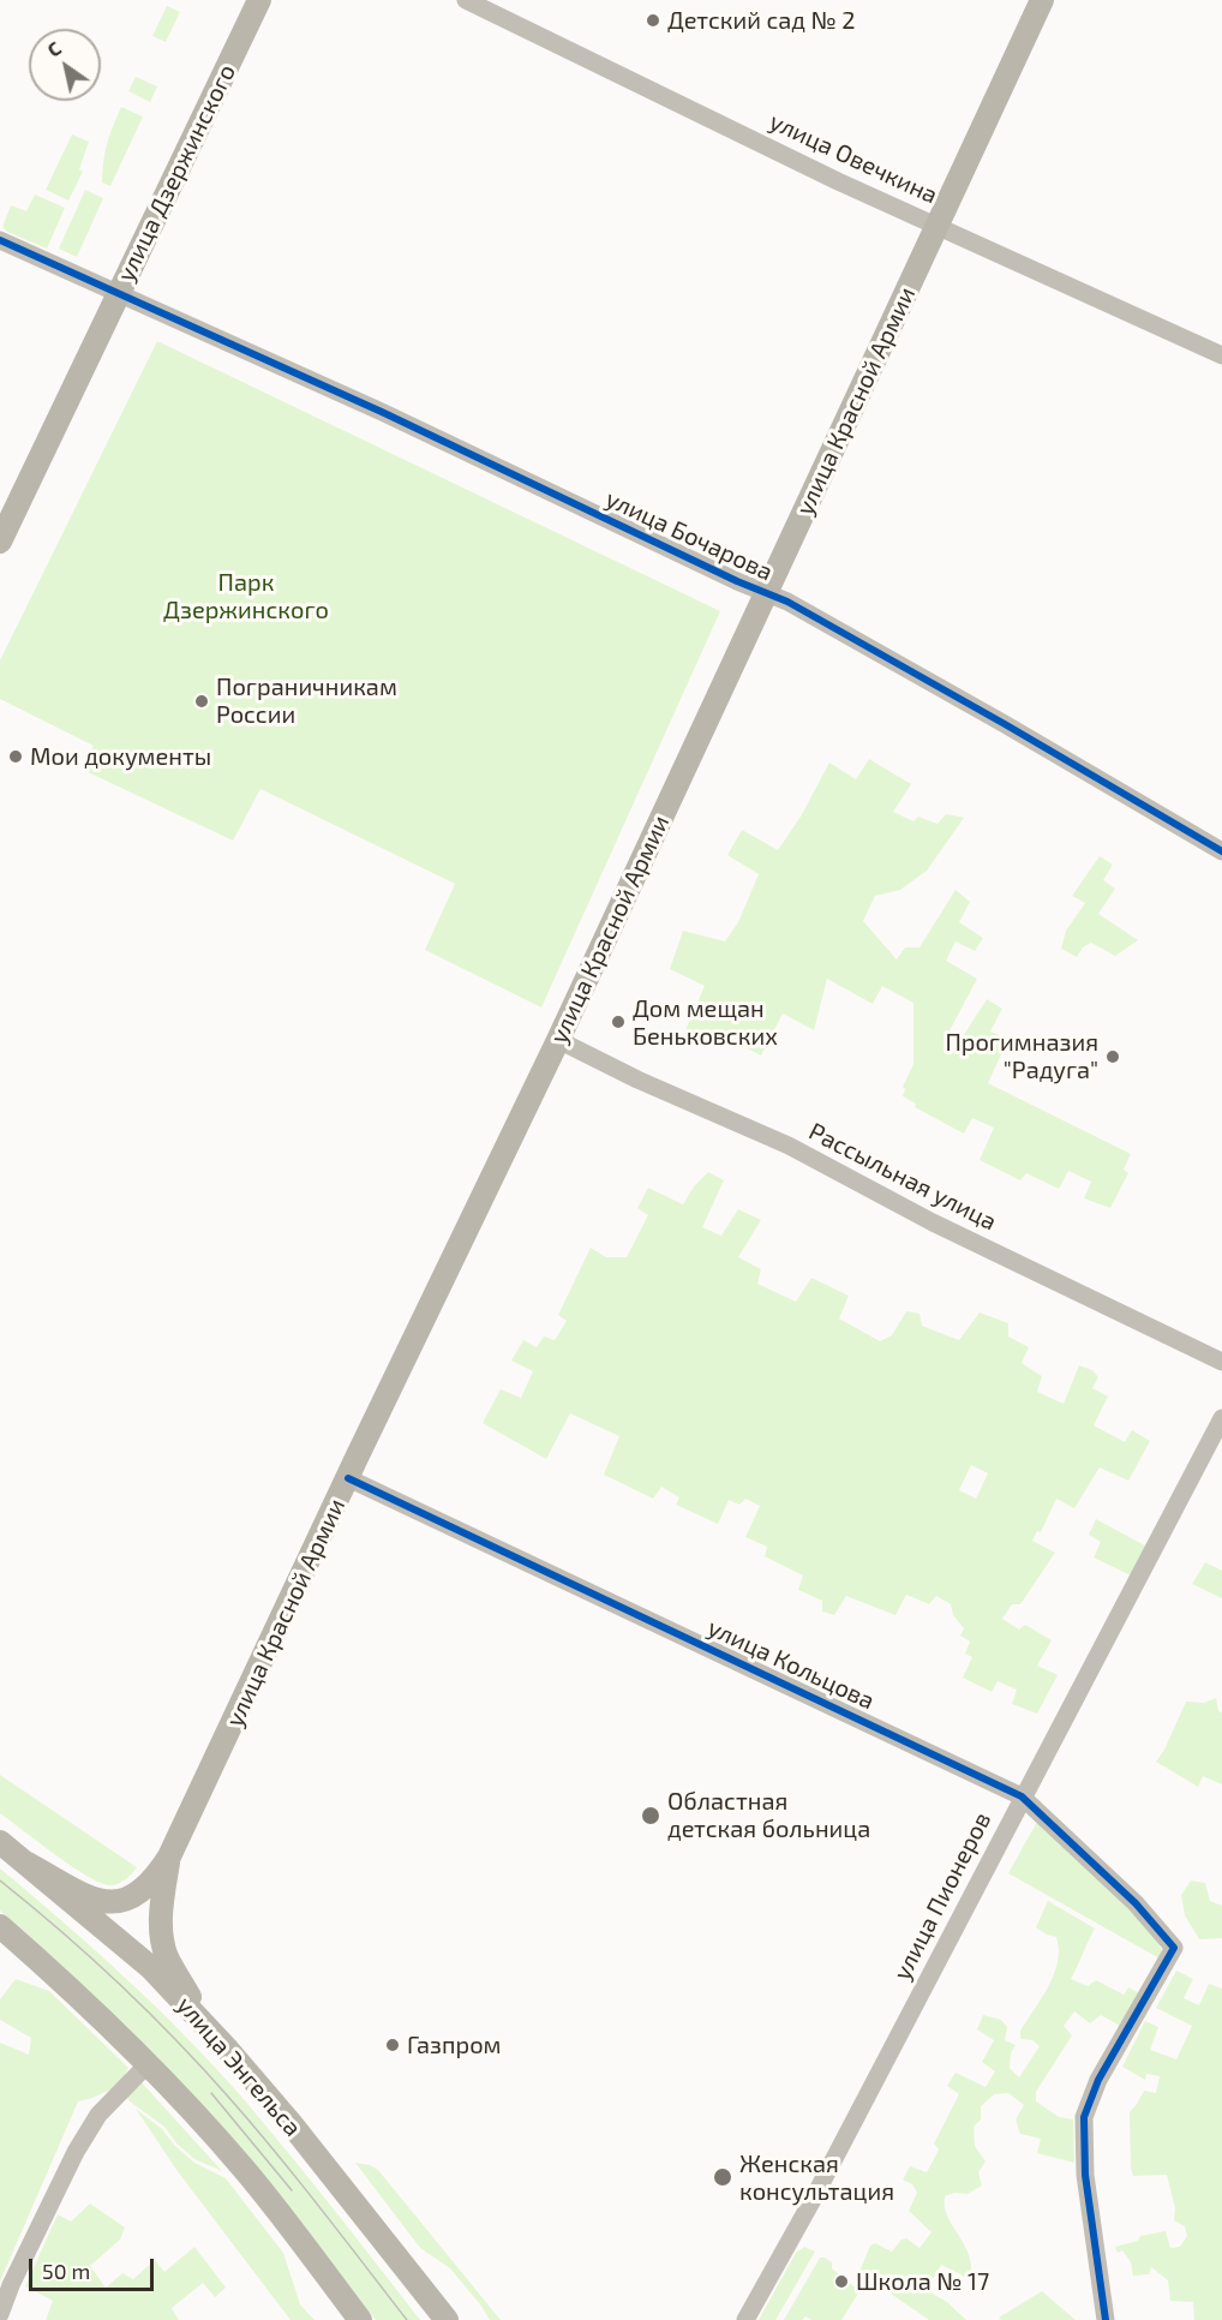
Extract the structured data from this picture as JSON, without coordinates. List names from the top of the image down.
{
  "streets": {
    "main road": ["улица Дзержинского", "улица Красной Армии", "улица Энгельса"],
    "street": [
      "улица Овечкина",
      "улица Бочарова",
      "Рассыльная улица",
      "улица Кольцова",
      "улица Пионеров"
    ]
  },
  "crossings": [
    ["улица Овечкина", "улица Красной Армии"],
    ["улица Дзержинского", "улица Бочарова"],
    ["улица Красной Армии", "улица Бочарова"],
    ["улица Красной Армии", "Рассыльная улица"],
    ["улица Красной Армии", "улица Кольцова"],
    ["улица Кольцова", "улица Пионеров"]
  ],
  "parks": ["Парк Дзержинского"],
  "places": [
    "Детский сад № 2",
    "Пограничникам России",
    "Мои документы",
    "Дом мещан Беньковских",
    "Прогимназия \"Радуга\"",
    "Областная детская больница",
    "Газпром",
    "Женская консультация",
    "Школа № 17"
  ],
  "scale_bar": "50 m",
  "north": "top left"
}
